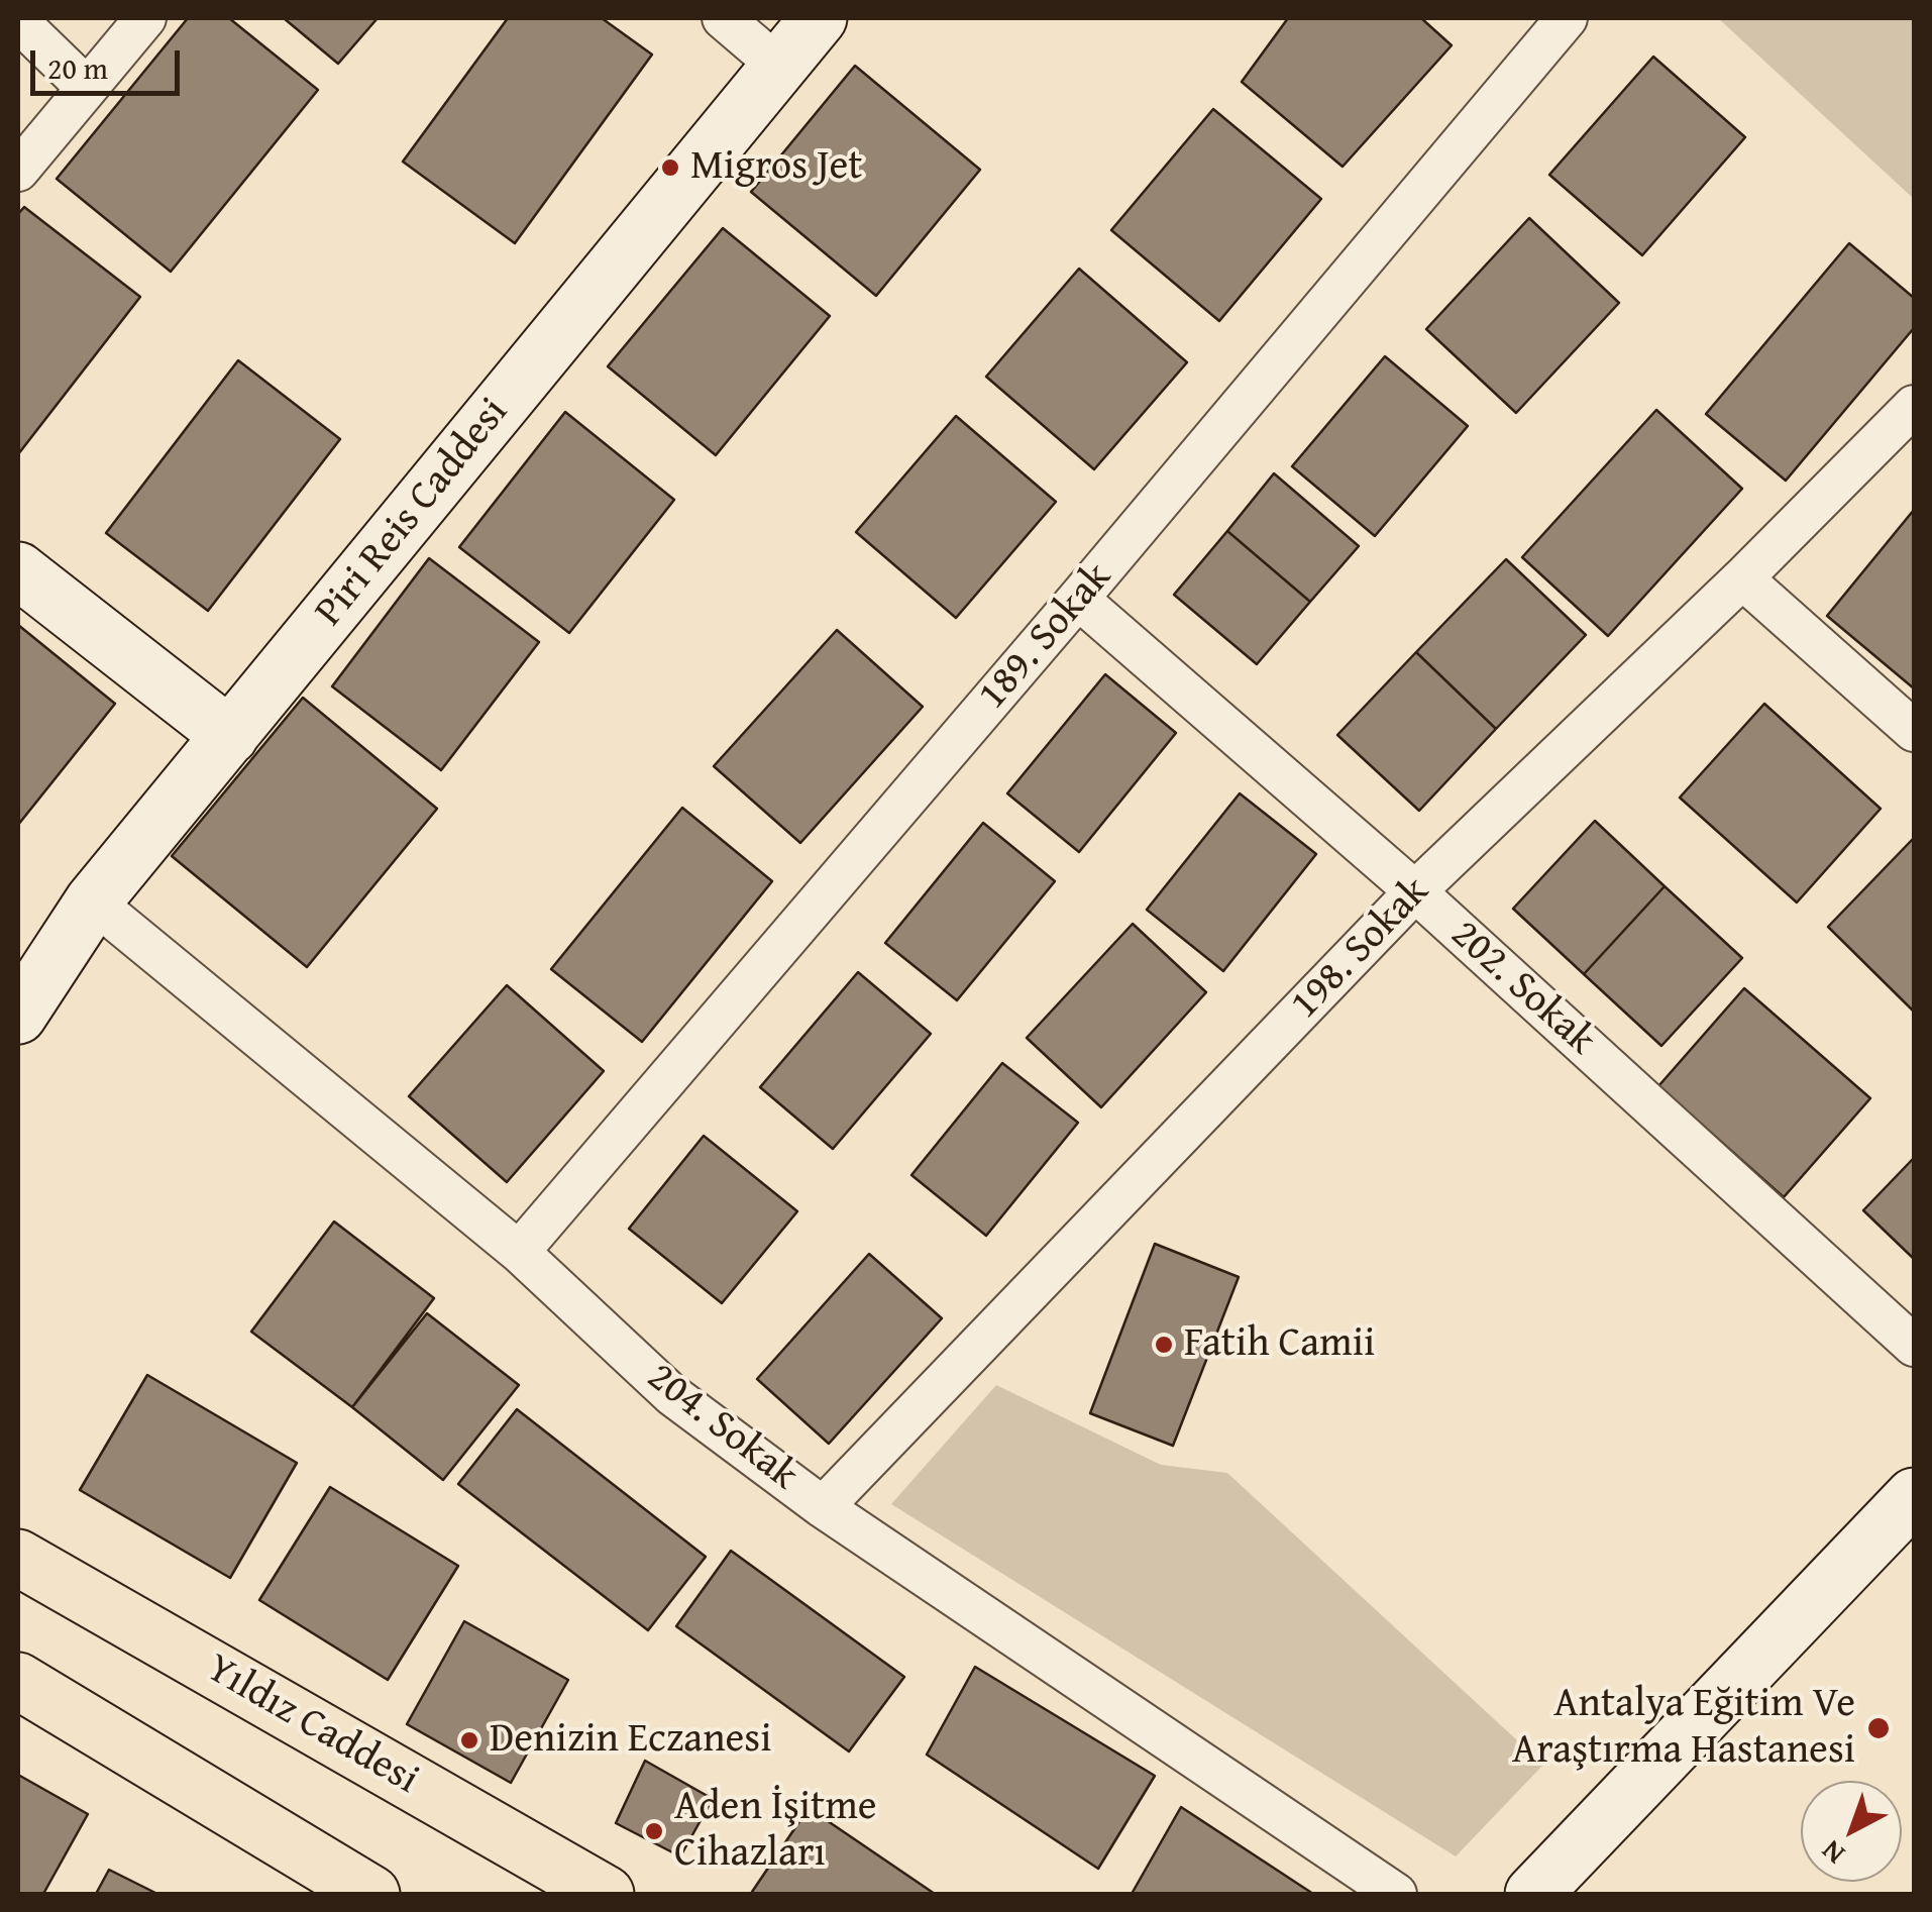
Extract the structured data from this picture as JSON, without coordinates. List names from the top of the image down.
{
  "streets": {
    "main road": ["Yıldız Caddesi"],
    "street": [
      "Piri Reis Caddesi",
      "189. Sokak",
      "198. Sokak",
      "202. Sokak",
      "204. Sokak"
    ]
  },
  "crossings": [
    ["Piri Reis Caddesi", "204. Sokak"],
    ["189. Sokak", "202. Sokak"],
    ["189. Sokak", "204. Sokak"],
    ["198. Sokak", "202. Sokak"],
    ["198. Sokak", "204. Sokak"]
  ],
  "places": [
    "Migros Jet",
    "Fatih Camii",
    "Antalya Eğitim Ve Araştırma Hastanesi",
    "Denizin Eczanesi",
    "Aden İşitme Cihazları"
  ],
  "scale_bar": "20 m",
  "north": "bottom left"
}
